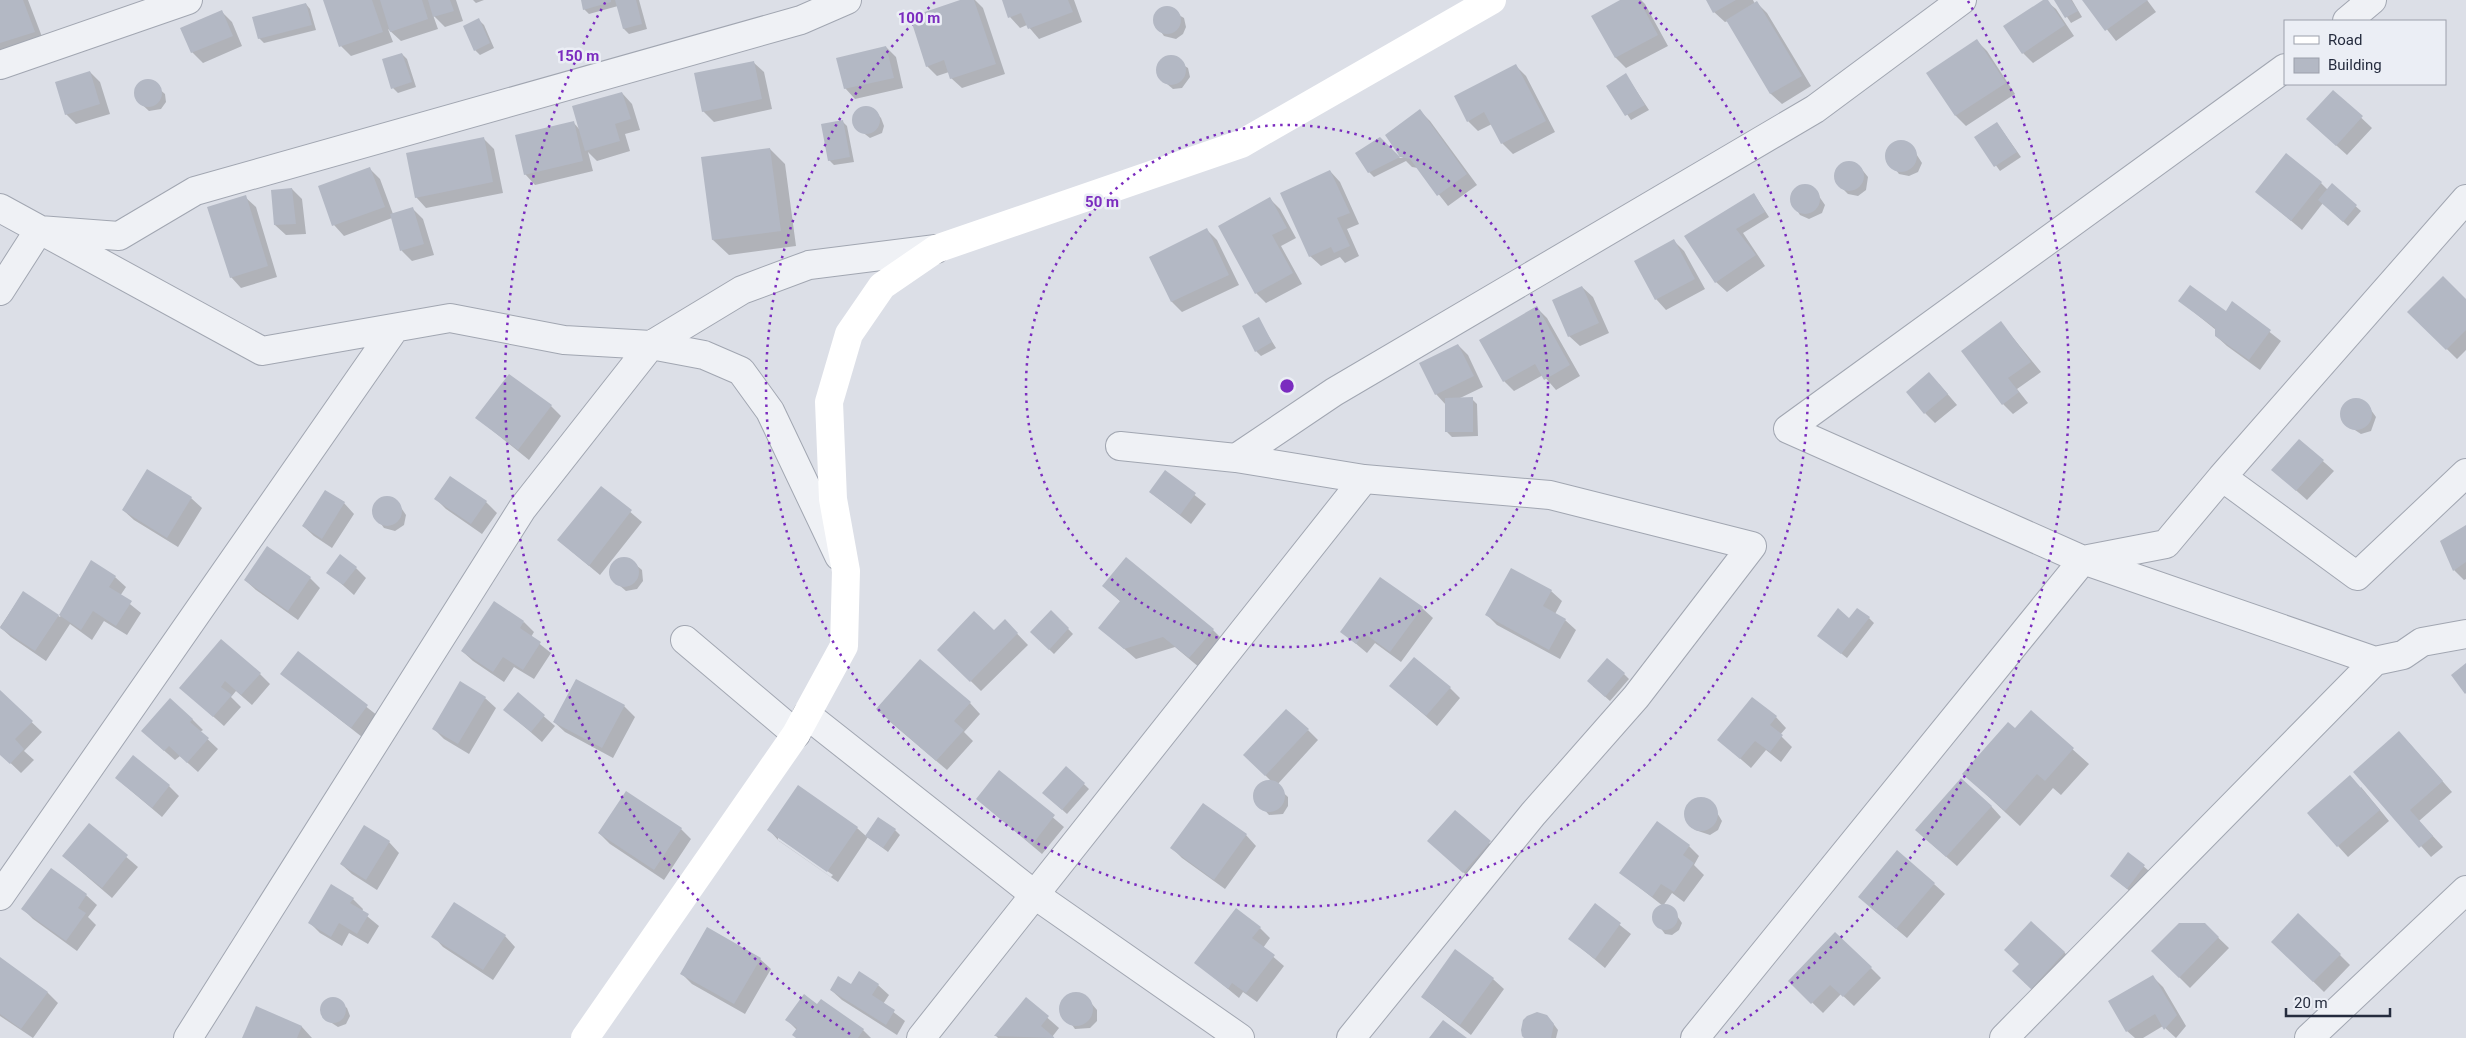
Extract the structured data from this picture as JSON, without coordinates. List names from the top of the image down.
{
  "legend": ["Road", "Building"],
  "scale_bar": "20 m",
  "rings": ["100 m", "150 m", "50 m"]
}
